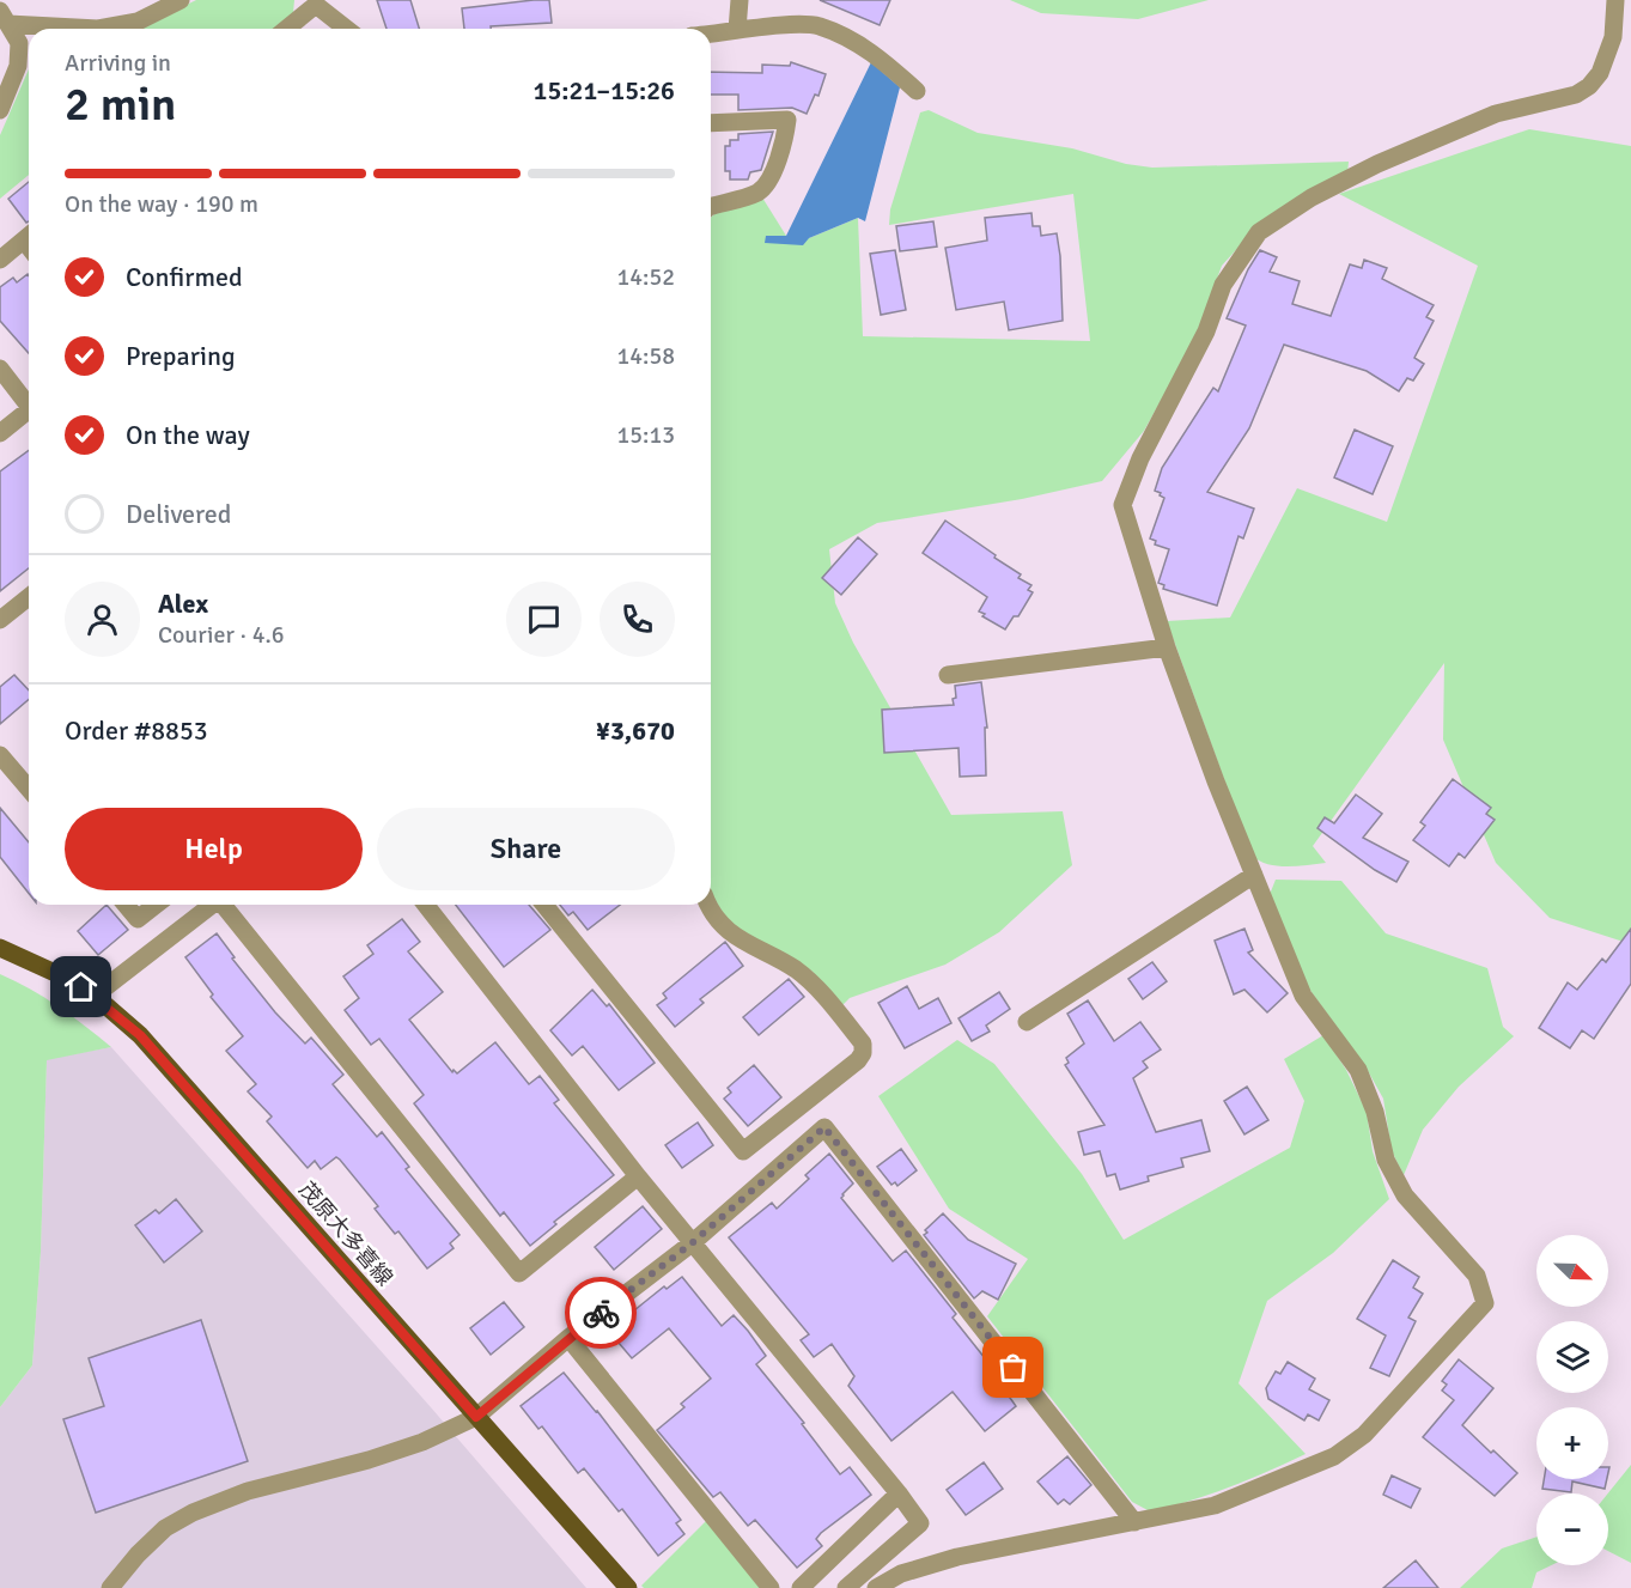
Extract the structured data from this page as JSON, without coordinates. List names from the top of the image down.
{
  "streets": {
    "main road": ["茂原大多喜線"]
  },
  "north": "bottom right",
  "page": {
    "heading": ["2 min", "Arriving in", "15:21–15:26"],
    "panel": [
      "Alex",
      "Courier · 4.6",
      "Order #8853",
      "¥3,670"
    ],
    "bar": "On the way · 190 m",
    "list": [
      ["Confirmed", "14:52"],
      ["Preparing", "14:58"],
      ["On the way", "15:13"],
      "Delivered"
    ],
    "buttons": ["Help", "Share"],
    "map_buttons": ["+", "−"]
  }
}
